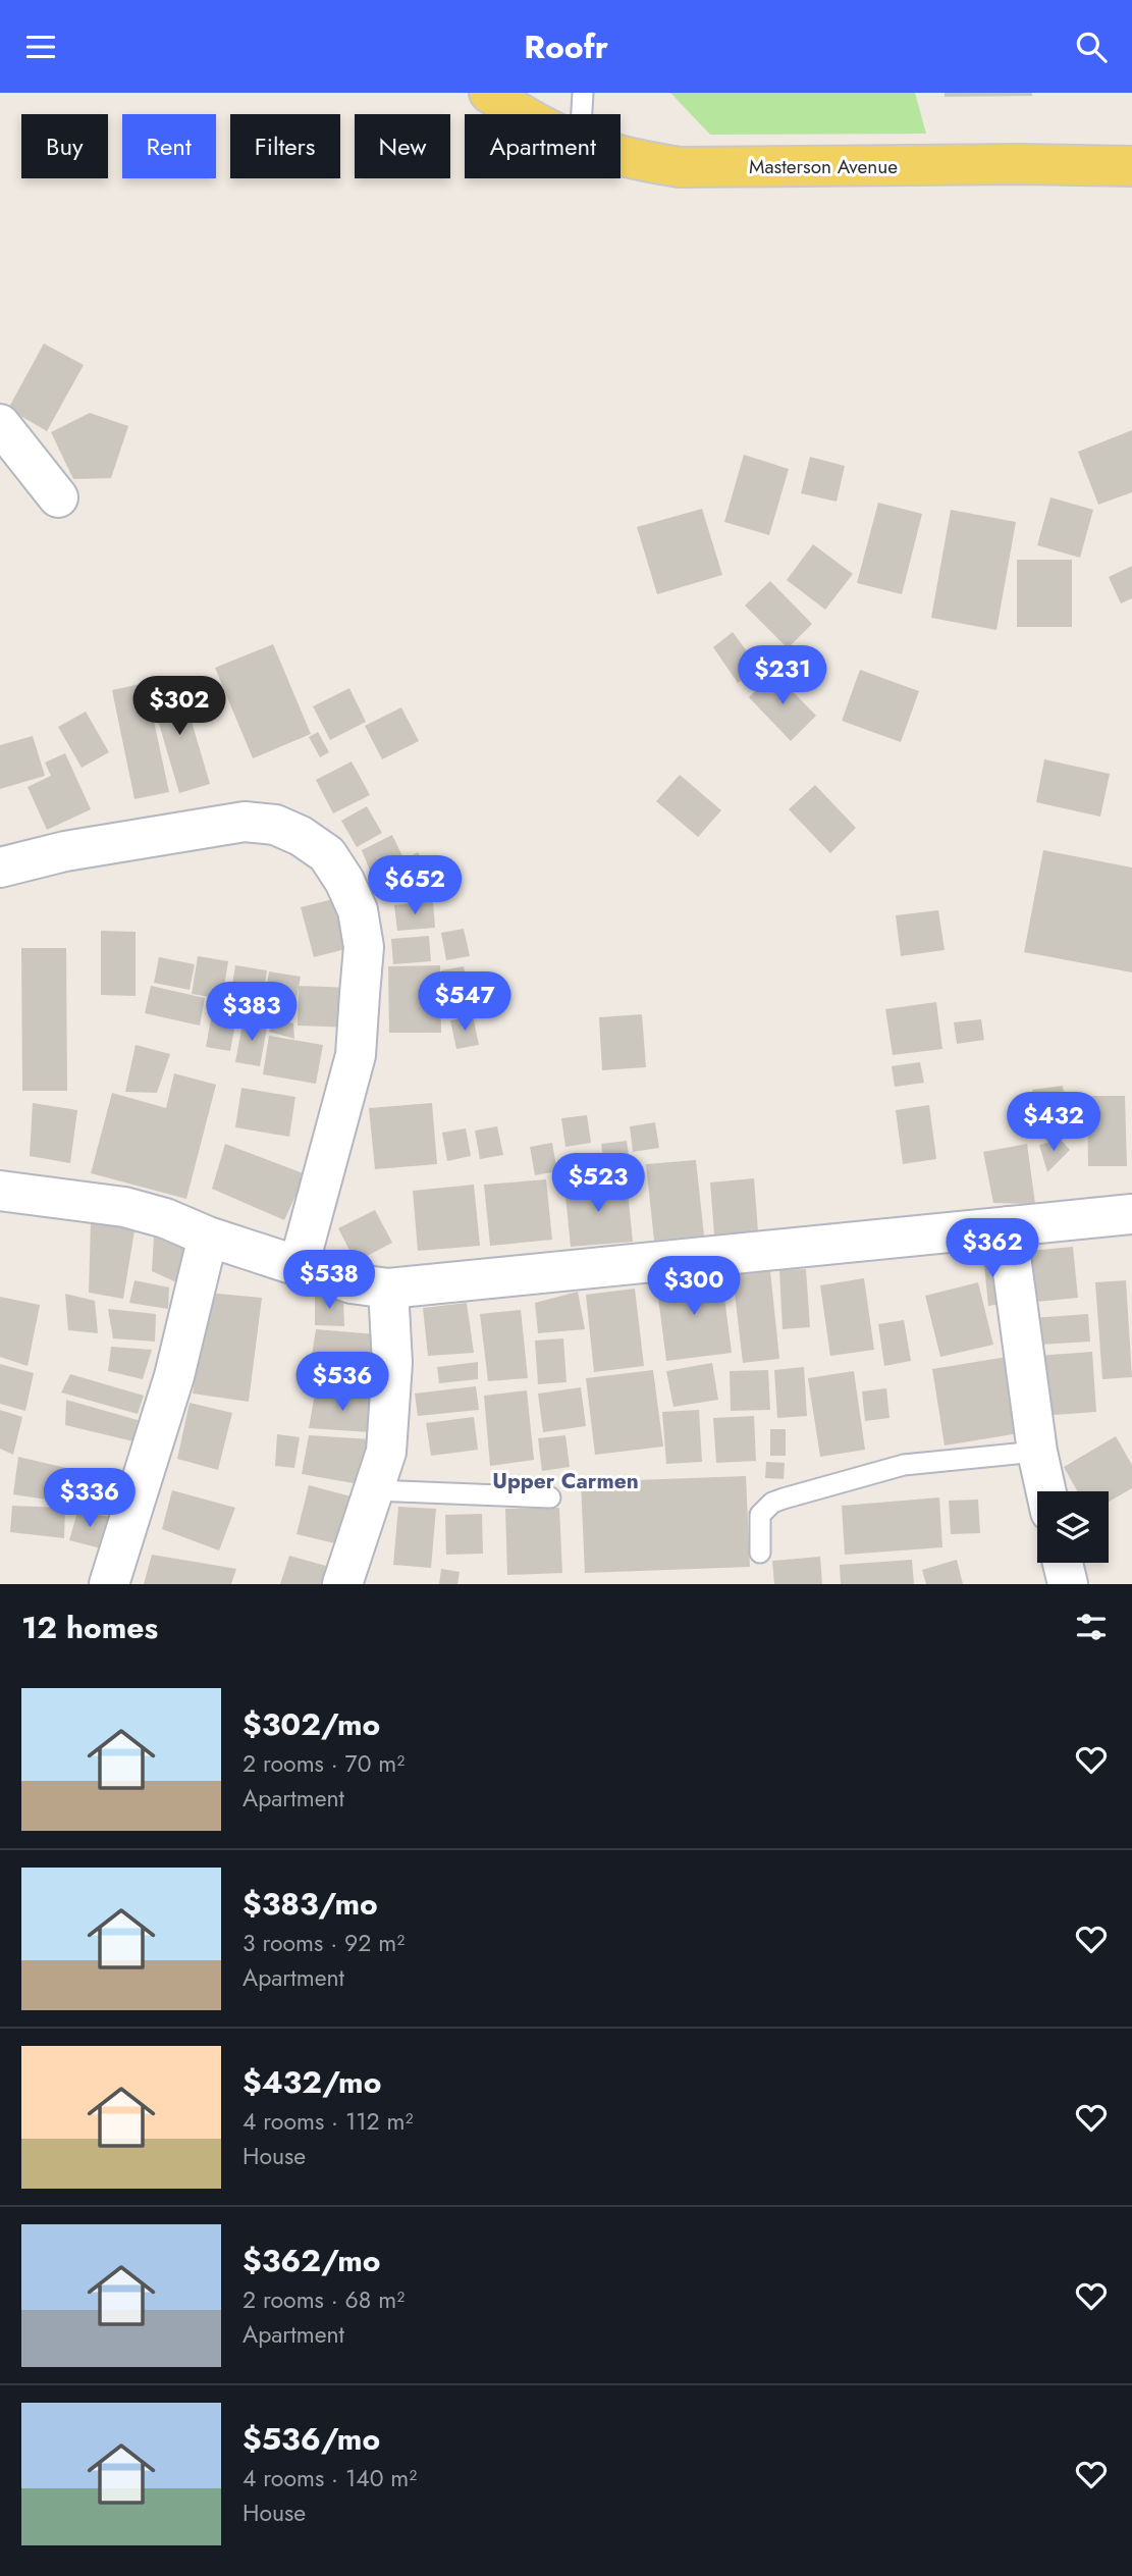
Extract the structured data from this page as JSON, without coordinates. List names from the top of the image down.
{
  "streets": {
    "main road": ["Masterson Avenue"]
  },
  "districts": ["Upper Carmen"],
  "page": {
    "header": "Roofr",
    "chip": [
      "Buy",
      "Rent",
      "Filters",
      "New",
      "Apartment"
    ],
    "price": [
      "$231",
      "$302",
      "$652",
      "$547",
      "$383",
      "$432",
      "$523",
      "$362",
      "$538",
      "$300",
      "$536",
      "$336"
    ],
    "heading": "12 homes",
    "list": [
      {
        "name": "$302/mo",
        "note": "2 rooms · 70 m² · Apartment"
      },
      {
        "name": "$383/mo",
        "note": "3 rooms · 92 m² · Apartment"
      },
      {
        "name": "$432/mo",
        "note": "4 rooms · 112 m² · House"
      },
      {
        "name": "$362/mo",
        "note": "2 rooms · 68 m² · Apartment"
      },
      {
        "name": "$536/mo",
        "note": "4 rooms · 140 m² · House"
      }
    ]
  }
}
